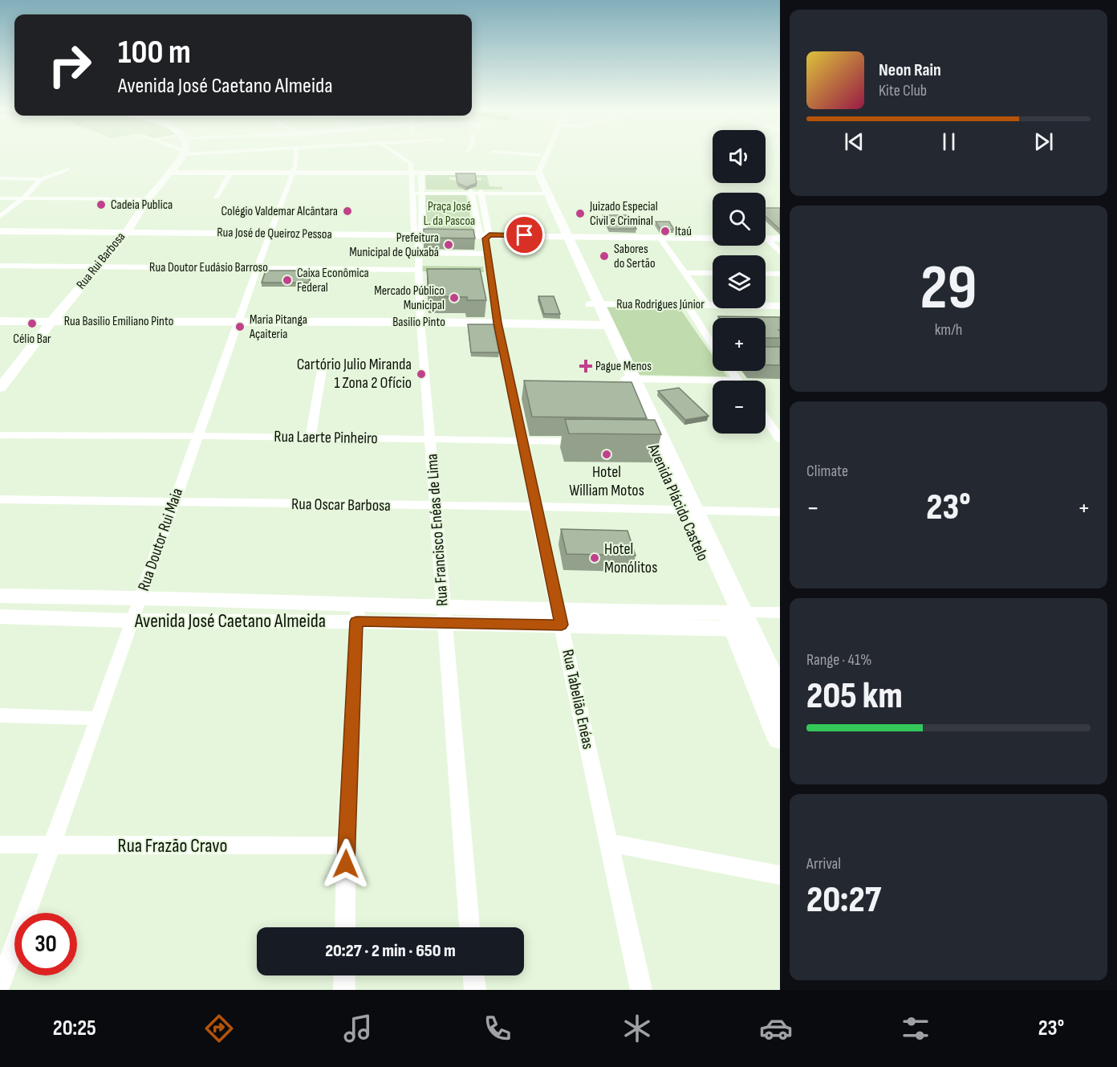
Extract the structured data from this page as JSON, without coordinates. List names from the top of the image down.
{
  "streets": {
    "main road": [
      "Rua José de Queiroz Pessoa",
      "Rua Rui Barbosa",
      "Rua Rodrigues Júnior",
      "Rua Basilio Emiliano Pinto",
      "Basilio Pinto",
      "Avenida Plácido Castelo",
      "Avenida José Caetano Almeida"
    ],
    "street": [
      "Rua Doutor Eudásio Barroso",
      "Rua Laerte Pinheiro",
      "Rua Oscar Barbosa",
      "Rua Francisco Enéas de Lima",
      "Rua Doutor Rui Maia",
      "Rua Tabelião Enéas",
      "Rua Frazão Cravo"
    ]
  },
  "crossings": [
    ["Rua José de Queiroz Pessoa", "Rua Rui Barbosa"],
    ["Rua José de Queiroz Pessoa", "Avenida Plácido Castelo"],
    ["Rua José de Queiroz Pessoa", "Rua Francisco Enéas de Lima"],
    ["Rua José de Queiroz Pessoa", "Rua Doutor Rui Maia"],
    ["Rua José de Queiroz Pessoa", "Rua Tabelião Enéas"],
    ["Rua Rui Barbosa", "Rua Doutor Eudásio Barroso"],
    ["Rua Rui Barbosa", "Rua Basilio Emiliano Pinto"],
    ["Rua Doutor Eudásio Barroso", "Rua Francisco Enéas de Lima"],
    ["Rua Doutor Eudásio Barroso", "Rua Doutor Rui Maia"],
    ["Rua Rodrigues Júnior", "Avenida Plácido Castelo"],
    ["Rua Basilio Emiliano Pinto", "Basilio Pinto"],
    ["Rua Basilio Emiliano Pinto", "Rua Doutor Rui Maia"],
    ["Basilio Pinto", "Avenida Plácido Castelo"],
    ["Basilio Pinto", "Rua Francisco Enéas de Lima"],
    ["Basilio Pinto", "Rua Doutor Rui Maia"],
    ["Basilio Pinto", "Rua Tabelião Enéas"],
    ["Rua Laerte Pinheiro", "Rua Francisco Enéas de Lima"],
    ["Rua Laerte Pinheiro", "Rua Doutor Rui Maia"],
    ["Rua Laerte Pinheiro", "Rua Tabelião Enéas"],
    ["Avenida Plácido Castelo", "Rua Oscar Barbosa"],
    ["Avenida Plácido Castelo", "Avenida José Caetano Almeida"],
    ["Rua Oscar Barbosa", "Rua Francisco Enéas de Lima"],
    ["Rua Oscar Barbosa", "Rua Doutor Rui Maia"],
    ["Rua Oscar Barbosa", "Rua Tabelião Enéas"],
    ["Rua Francisco Enéas de Lima", "Avenida José Caetano Almeida"],
    ["Rua Doutor Rui Maia", "Avenida José Caetano Almeida"],
    ["Rua Doutor Rui Maia", "Rua Frazão Cravo"],
    ["Avenida José Caetano Almeida", "Rua Tabelião Enéas"]
  ],
  "parks": ["Praça José L. da Pascoa"],
  "places": {
    "other": [
      "Cadeia Publica",
      "Colégio Valdemar Alcântara",
      "Juizado Especial Civil e Criminal",
      "Itaú",
      "Prefeitura Municipal de Quixabá",
      "Sabores do Sertão",
      "Caixa Econômica Federal",
      "Mercado Público Municipal",
      "Célio Bar",
      "Maria Pitanga Açaiteria",
      "Cartório Julio Miranda 1 Zona 2 Ofício",
      "Hotel William Motos",
      "Hotel Monólitos"
    ],
    "health": ["Pague Menos"]
  },
  "page": {
    "turn": ["100 m", "Avenida José Caetano Almeida"],
    "song": ["Neon Rain", "Kite Club"],
    "map_buttons": ["+", "−"],
    "tile": [
      ["29", "km/h"],
      "Climate",
      ["Range · 41%", "205 km"],
      ["Arrival", "20:27"]
    ],
    "heat": ["−", "23°", "+"],
    "limit": "30",
    "trip": "20:27 · 2 min · 650 m",
    "tabs": ["20:25", "23°"]
  }
}
